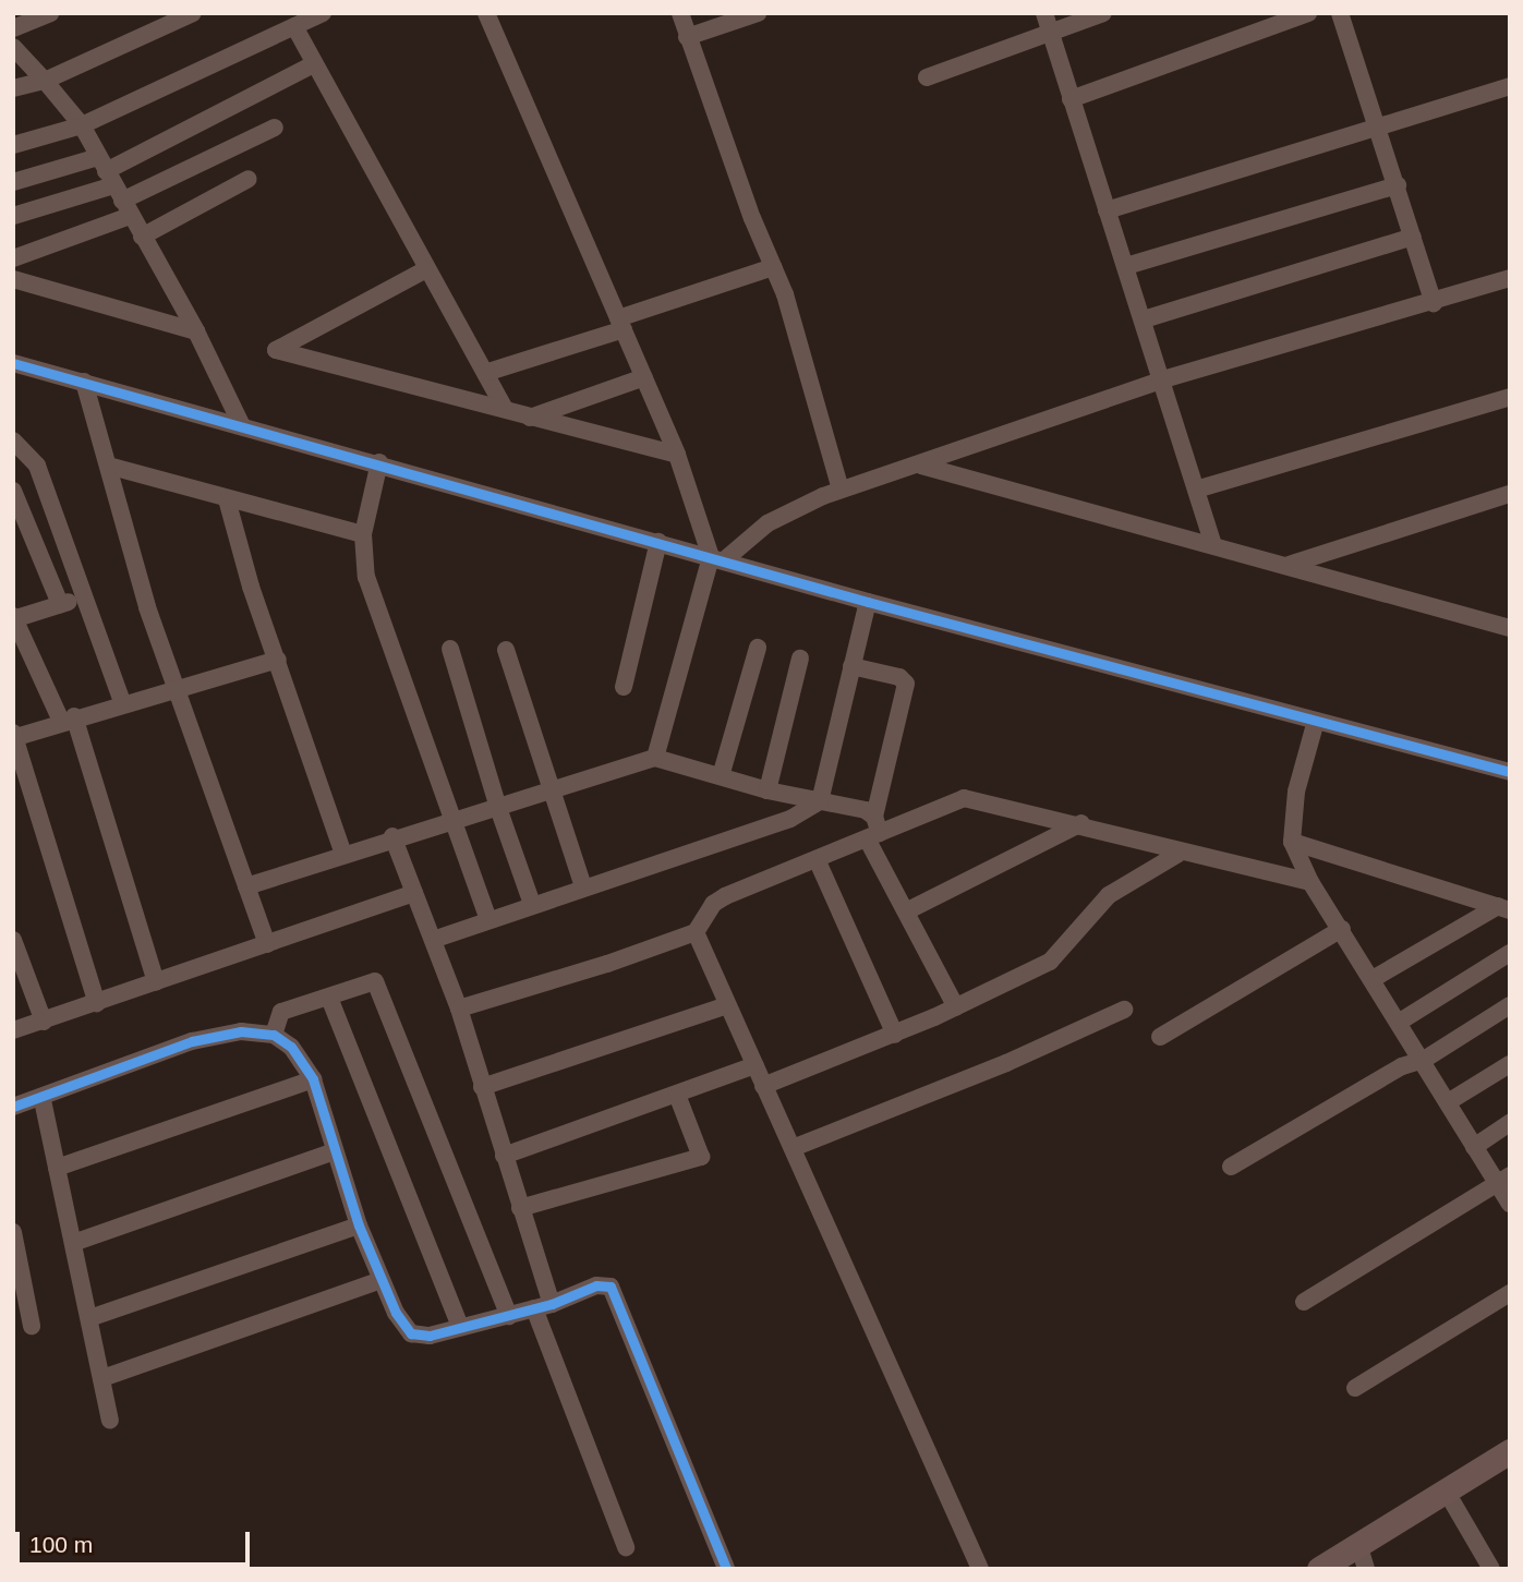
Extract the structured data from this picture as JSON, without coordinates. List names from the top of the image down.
{
  "scale_bar": "100 m"
}
